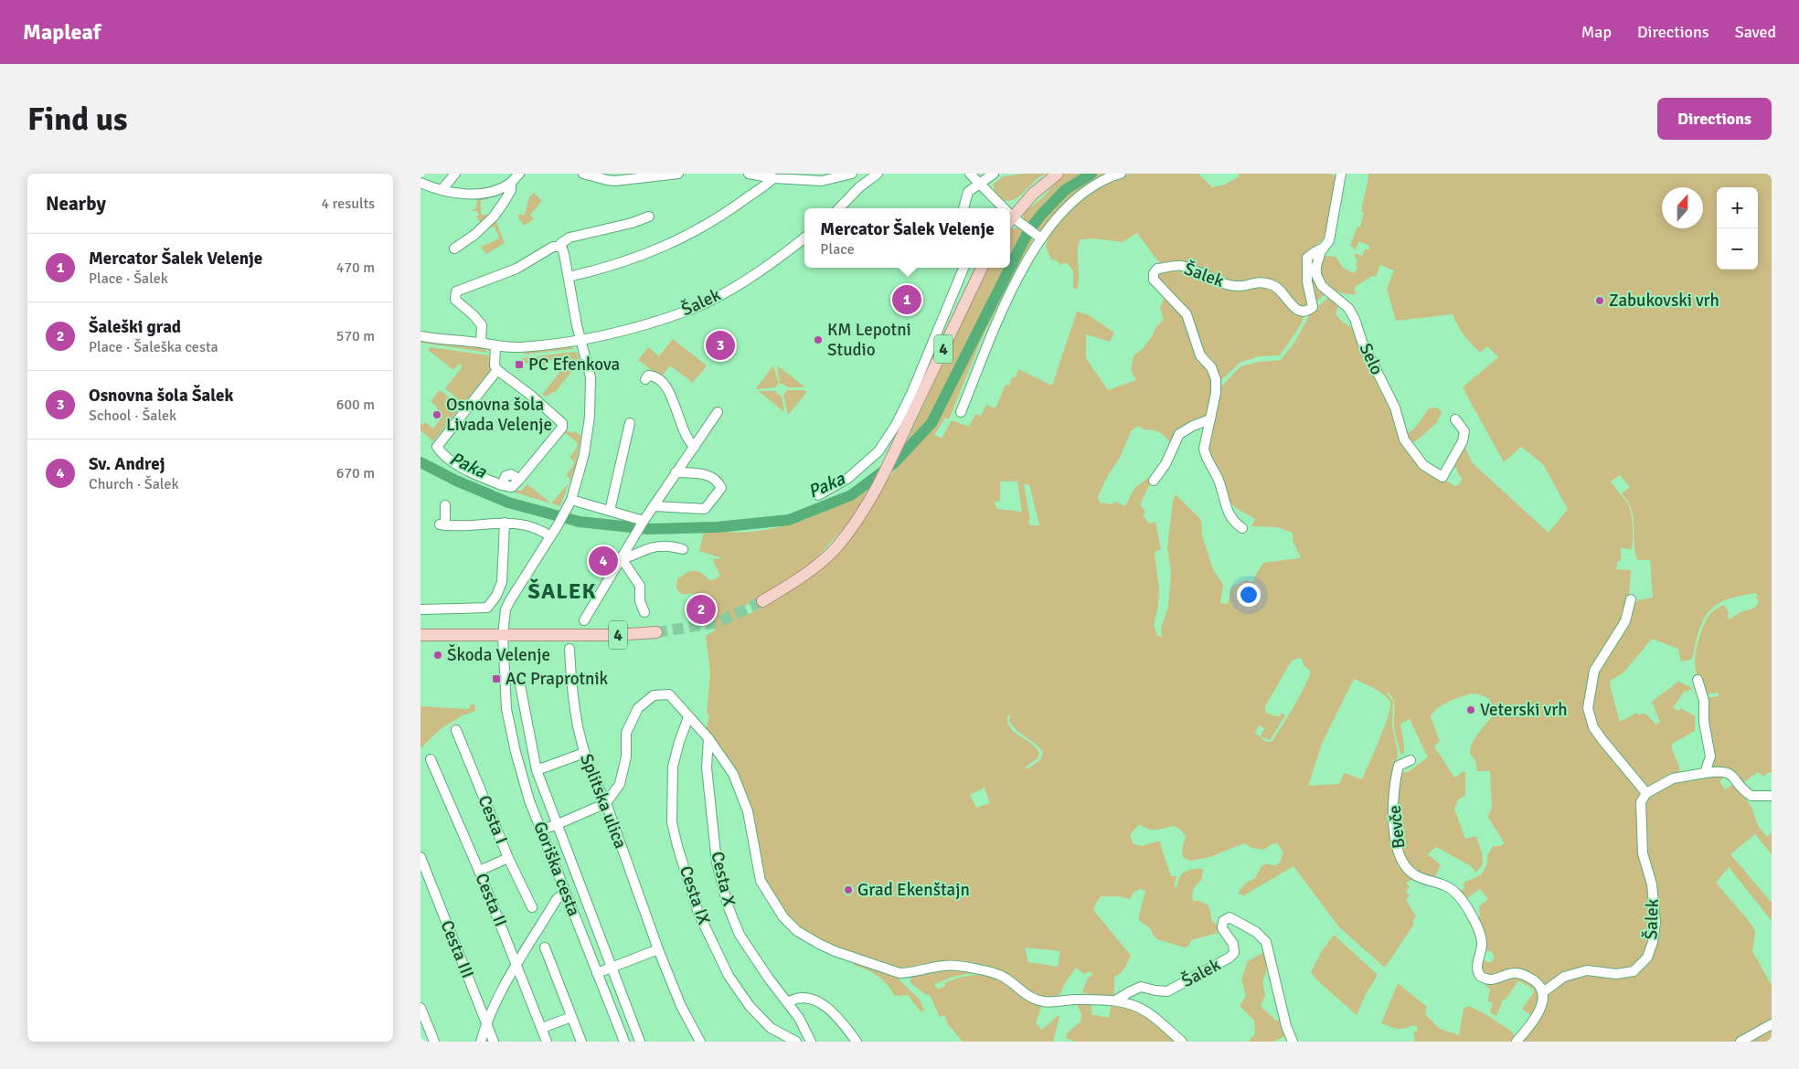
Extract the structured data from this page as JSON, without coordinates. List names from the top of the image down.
{
  "streets": {
    "main road": ["4"],
    "street": [
      "Šalek",
      "Selo",
      "Splitska ulica",
      "Cesta I",
      "Bevče",
      "Goriška cesta",
      "Cesta X",
      "Cesta IX",
      "Cesta II",
      "Cesta III"
    ]
  },
  "crossings": [
    ["Šalek", "Selo"],
    ["Šalek", "Bevče"],
    ["Šalek", "Goriška cesta"],
    ["4", "Goriška cesta"]
  ],
  "districts": ["ŠALEK"],
  "water": ["Paka"],
  "places": {
    "other": [
      "Zabukovski vrh",
      "KM Lepotni Studio",
      "Osnovna šola Livada Velenje",
      "Škoda Velenje",
      "Veterski vrh",
      "Grad Ekenštajn"
    ],
    "transit": ["PC Efenkova", "AC Praprotnik"]
  },
  "north": "top",
  "page": {
    "header": "Mapleaf",
    "nav": ["Map", "Directions", "Saved"],
    "buttons": "Directions",
    "title": "Find us",
    "heading": ["Nearby", "4 results"],
    "map_buttons": ["+", "−"],
    "popup": ["Mercator Šalek Velenje", "Place"],
    "list": [
      {
        "mark": "1",
        "name": "Mercator Šalek Velenje",
        "note": "Place · Šalek",
        "value": "470 m"
      },
      {
        "mark": "2",
        "name": "Šaleški grad",
        "note": "Place · Šaleška cesta",
        "value": "570 m"
      },
      {
        "mark": "3",
        "name": "Osnovna šola Šalek",
        "note": "School · Šalek",
        "value": "600 m"
      },
      {
        "mark": "4",
        "name": "Sv. Andrej",
        "note": "Church · Šalek",
        "value": "670 m"
      }
    ],
    "pins": [
      "1",
      "3",
      "4",
      "2"
    ]
  }
}
